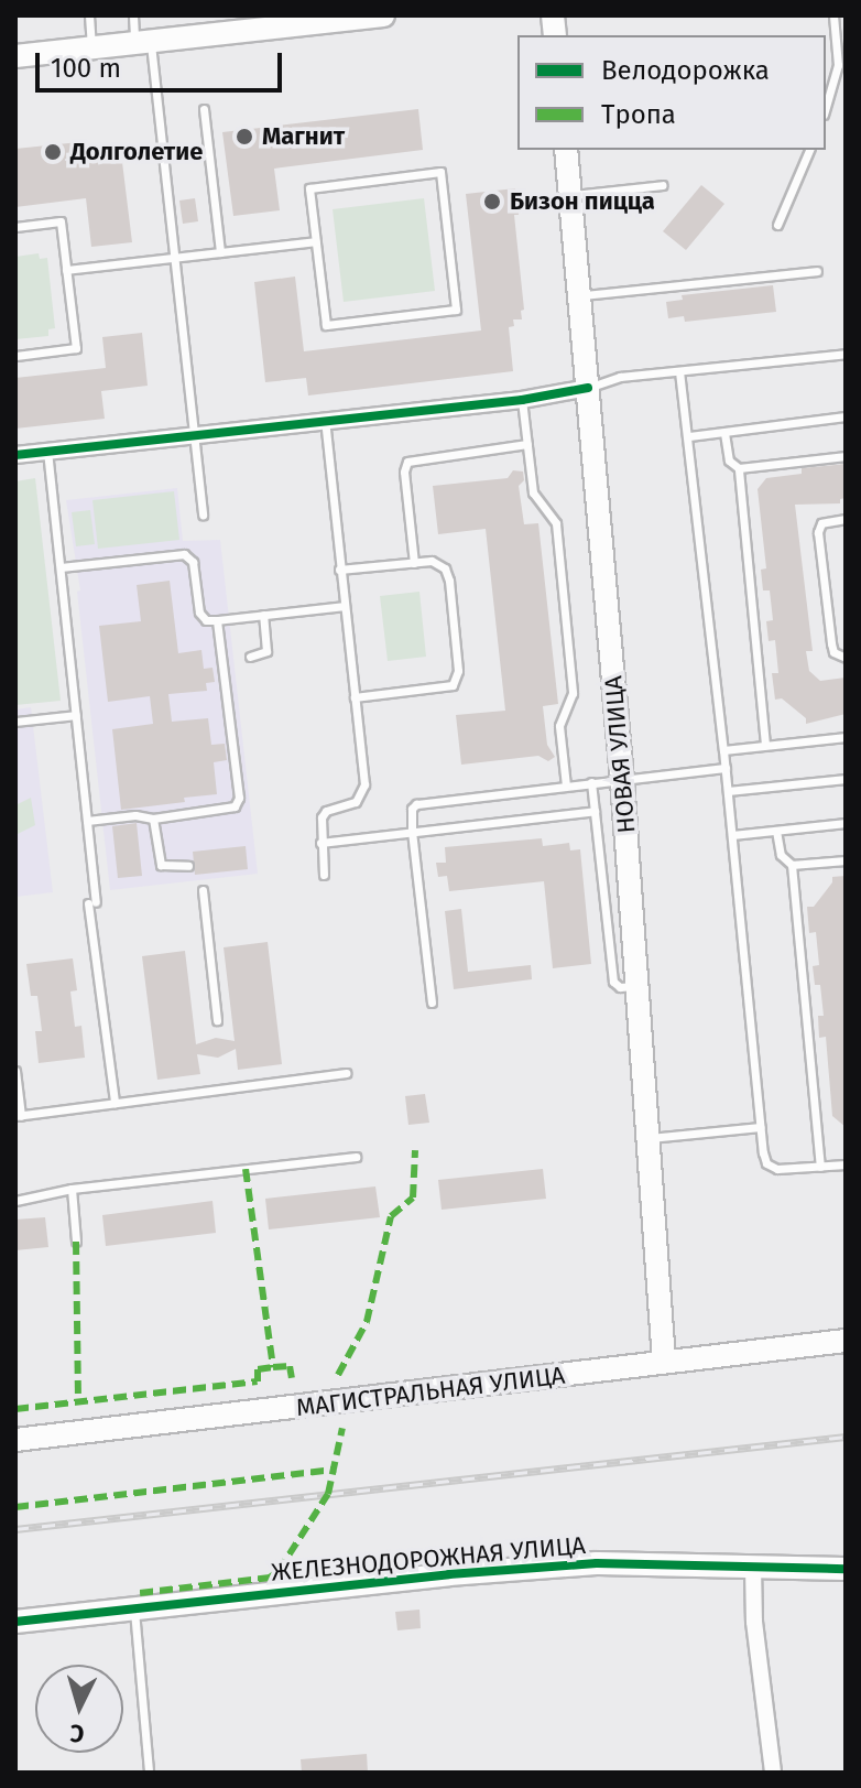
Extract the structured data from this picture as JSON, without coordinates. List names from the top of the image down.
{
  "streets": {
    "main road": ["НОВАЯ УЛИЦА", "МАГИСТРАЛЬНАЯ УЛИЦА", "ЖЕЛЕЗНОДОРОЖНАЯ УЛИЦА"]
  },
  "crossings": [
    ["НОВАЯ УЛИЦА", "МАГИСТРАЛЬНАЯ УЛИЦА"]
  ],
  "places": ["Магнит", "Долголетие", "Бизон пицца"],
  "legend": ["Велодорожка", "Тропа"],
  "scale_bar": "100 m",
  "north": "bottom"
}
